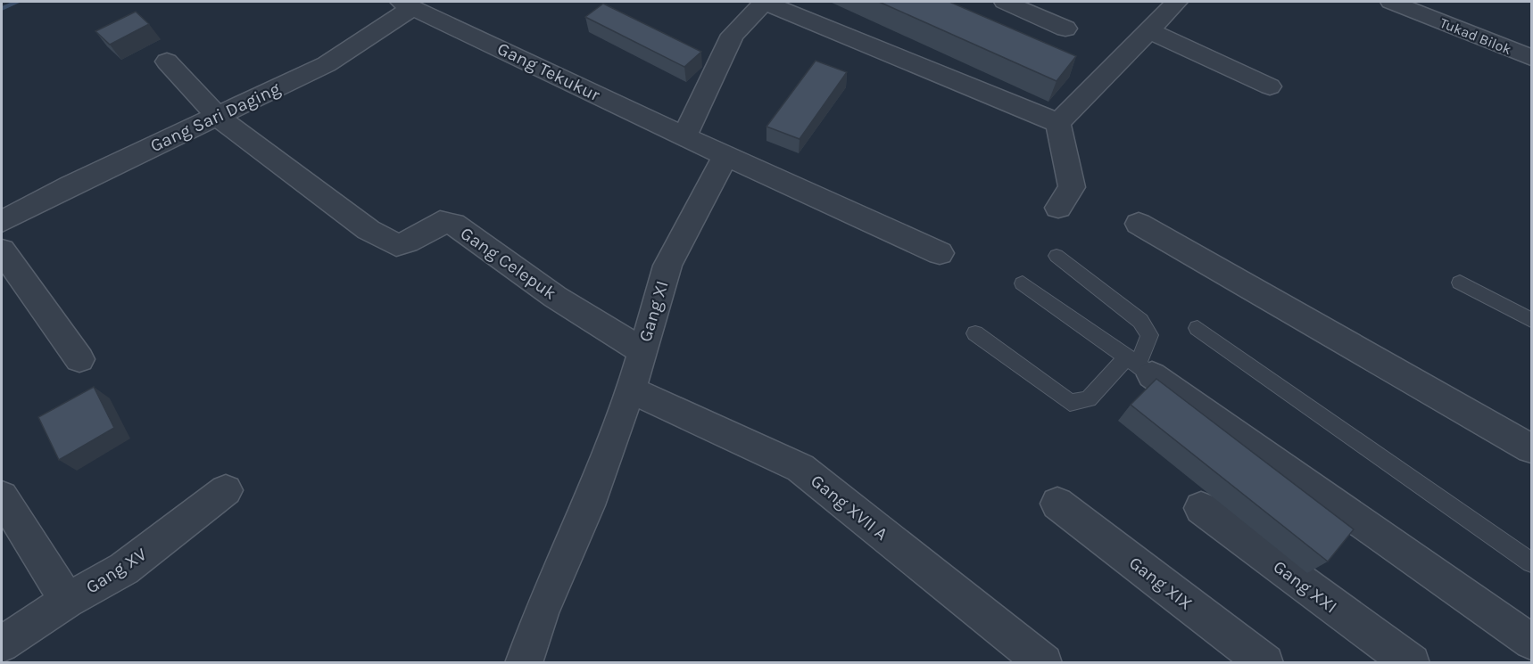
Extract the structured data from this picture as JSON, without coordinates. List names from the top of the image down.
{
  "streets": {
    "street": [
      "Tukad Bilok",
      "Gang Tekukur",
      "Gang Sari Daging",
      "Gang Celepuk",
      "Gang XI",
      "Gang XVII A",
      "Gang XV",
      "Gang XIX",
      "Gang XXI"
    ]
  },
  "crossings": [
    ["Gang Tekukur", "Gang Sari Daging"],
    ["Gang Sari Daging", "Gang Celepuk"],
    ["Gang Celepuk", "Gang XI"],
    ["Gang XI", "Gang XVII A"]
  ]
}
